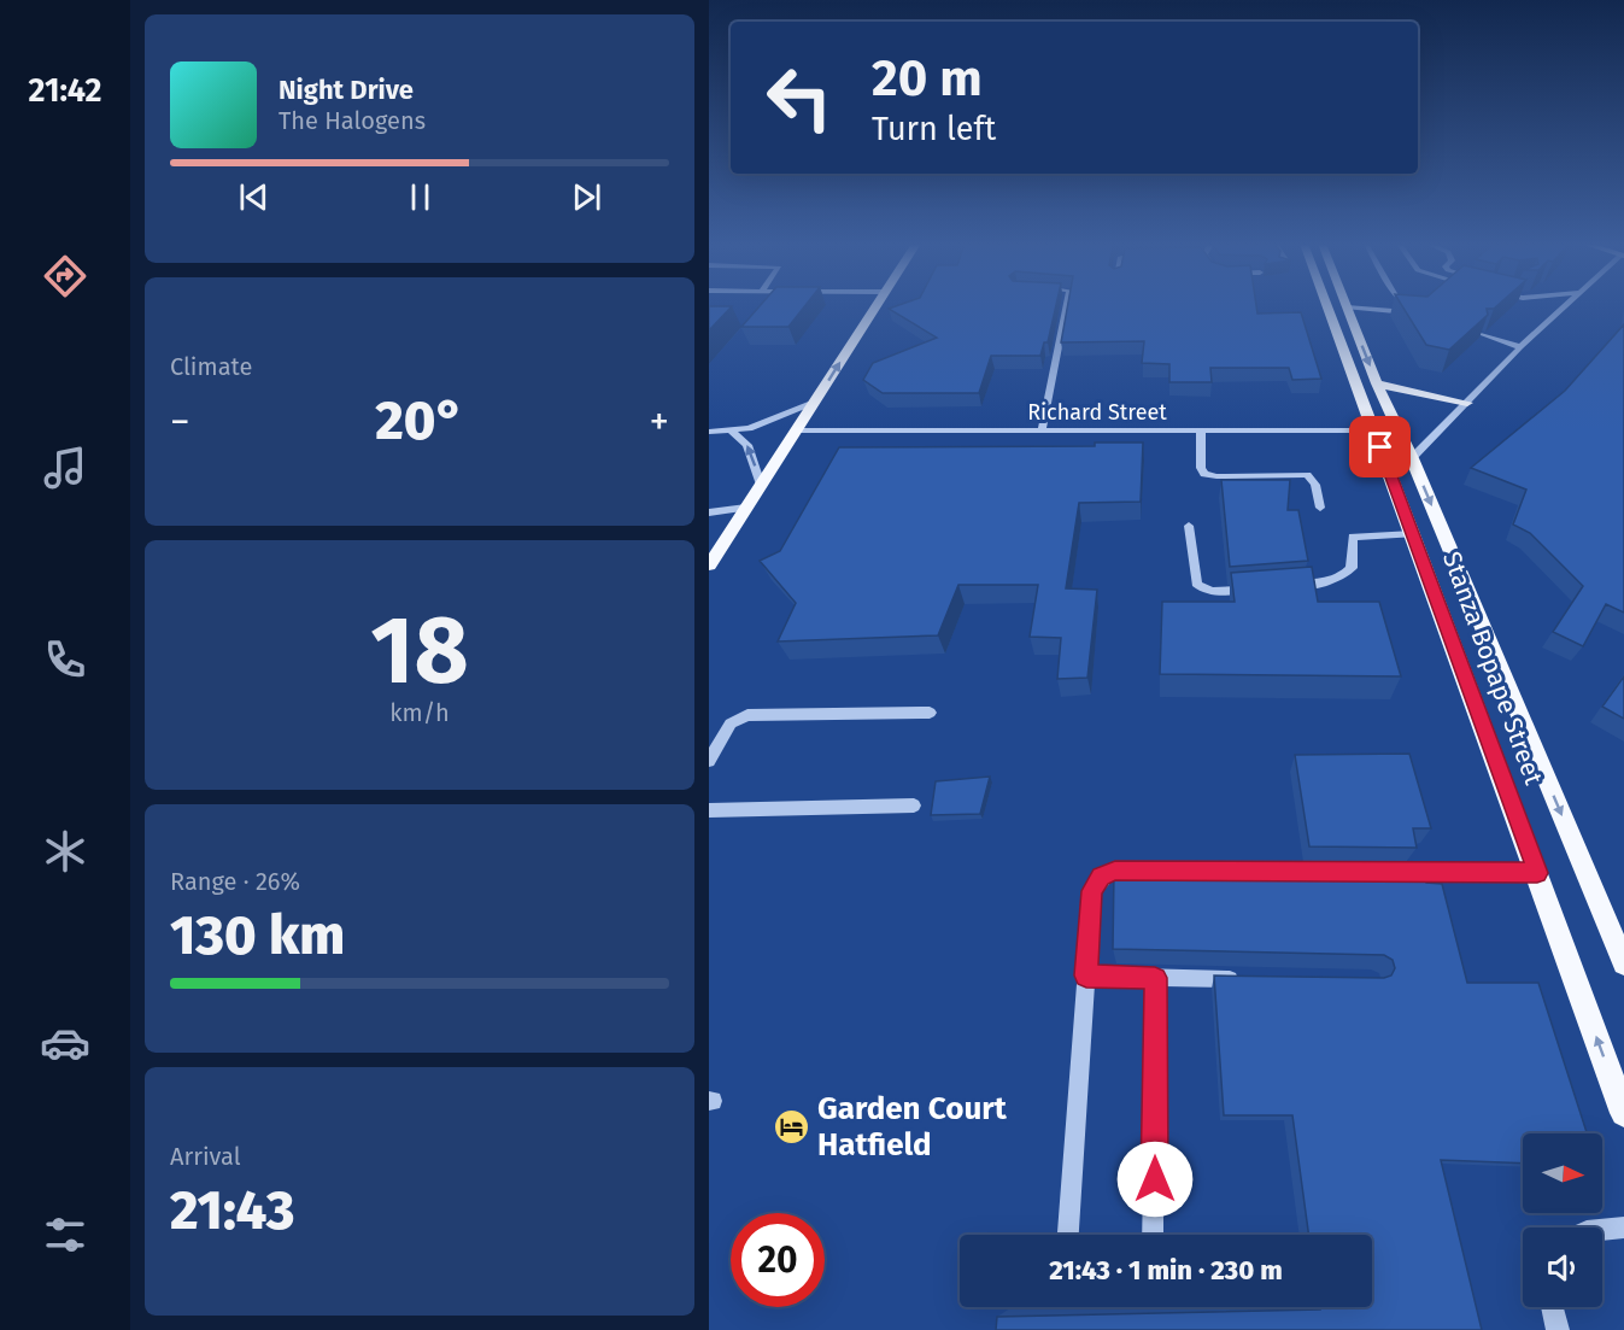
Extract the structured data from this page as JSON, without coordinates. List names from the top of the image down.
{
  "streets": {
    "main road": ["Stanza Bopape Street"],
    "street": ["Richard Street"]
  },
  "crossings": [
    ["Richard Street", "Stanza Bopape Street"]
  ],
  "places": {
    "hotel": ["Garden Court Hatfield"]
  },
  "north": "right",
  "page": {
    "tabs": "21:42",
    "turn": ["20 m", "Turn left"],
    "song": ["Night Drive", "The Halogens"],
    "tile": [
      "Climate",
      ["18", "km/h"],
      ["Range · 26%", "130 km"],
      ["Arrival", "21:43"]
    ],
    "heat": ["−", "20°", "+"],
    "limit": "20",
    "trip": "21:43 · 1 min · 230 m"
  }
}
